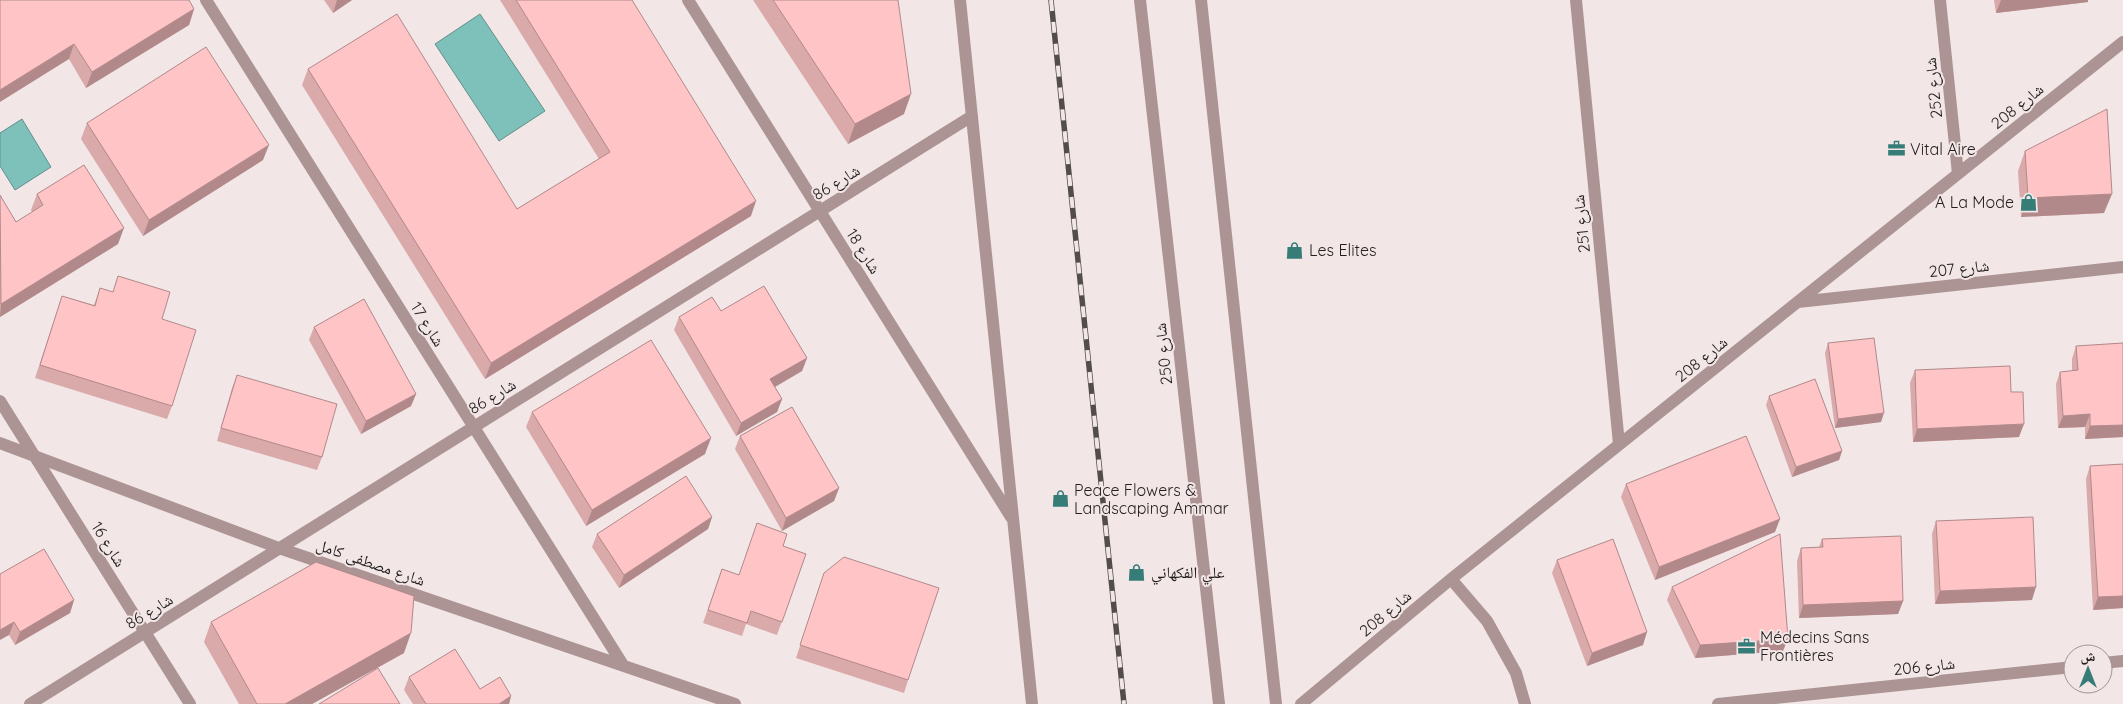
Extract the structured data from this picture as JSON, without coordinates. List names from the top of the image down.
{
  "streets": {
    "street": [
      "شارع 252",
      "شارع 208",
      "شارع 86",
      "شارع 251",
      "شارع 18",
      "شارع 207",
      "شارع 17",
      "شارع 250",
      "شارع 16",
      "شارع مصطفى كامل",
      "شارع 206"
    ]
  },
  "crossings": [
    ["شارع 252", "شارع 208"],
    ["شارع 208", "شارع 251"],
    ["شارع 208", "شارع 207"],
    ["شارع 86", "شارع 18"],
    ["شارع 86", "شارع 17"],
    ["شارع 86", "شارع 16"],
    ["شارع 86", "شارع مصطفى كامل"],
    ["شارع 17", "شارع مصطفى كامل"],
    ["شارع 16", "شارع مصطفى كامل"]
  ],
  "places": {
    "office": ["Vital Aire", "Médecins Sans Frontières"],
    "shop": [
      "A La Mode",
      "Les Elites",
      "Peace Flowers & Landscaping Ammar",
      "علي الفكهاني"
    ]
  },
  "north": "top"
}
